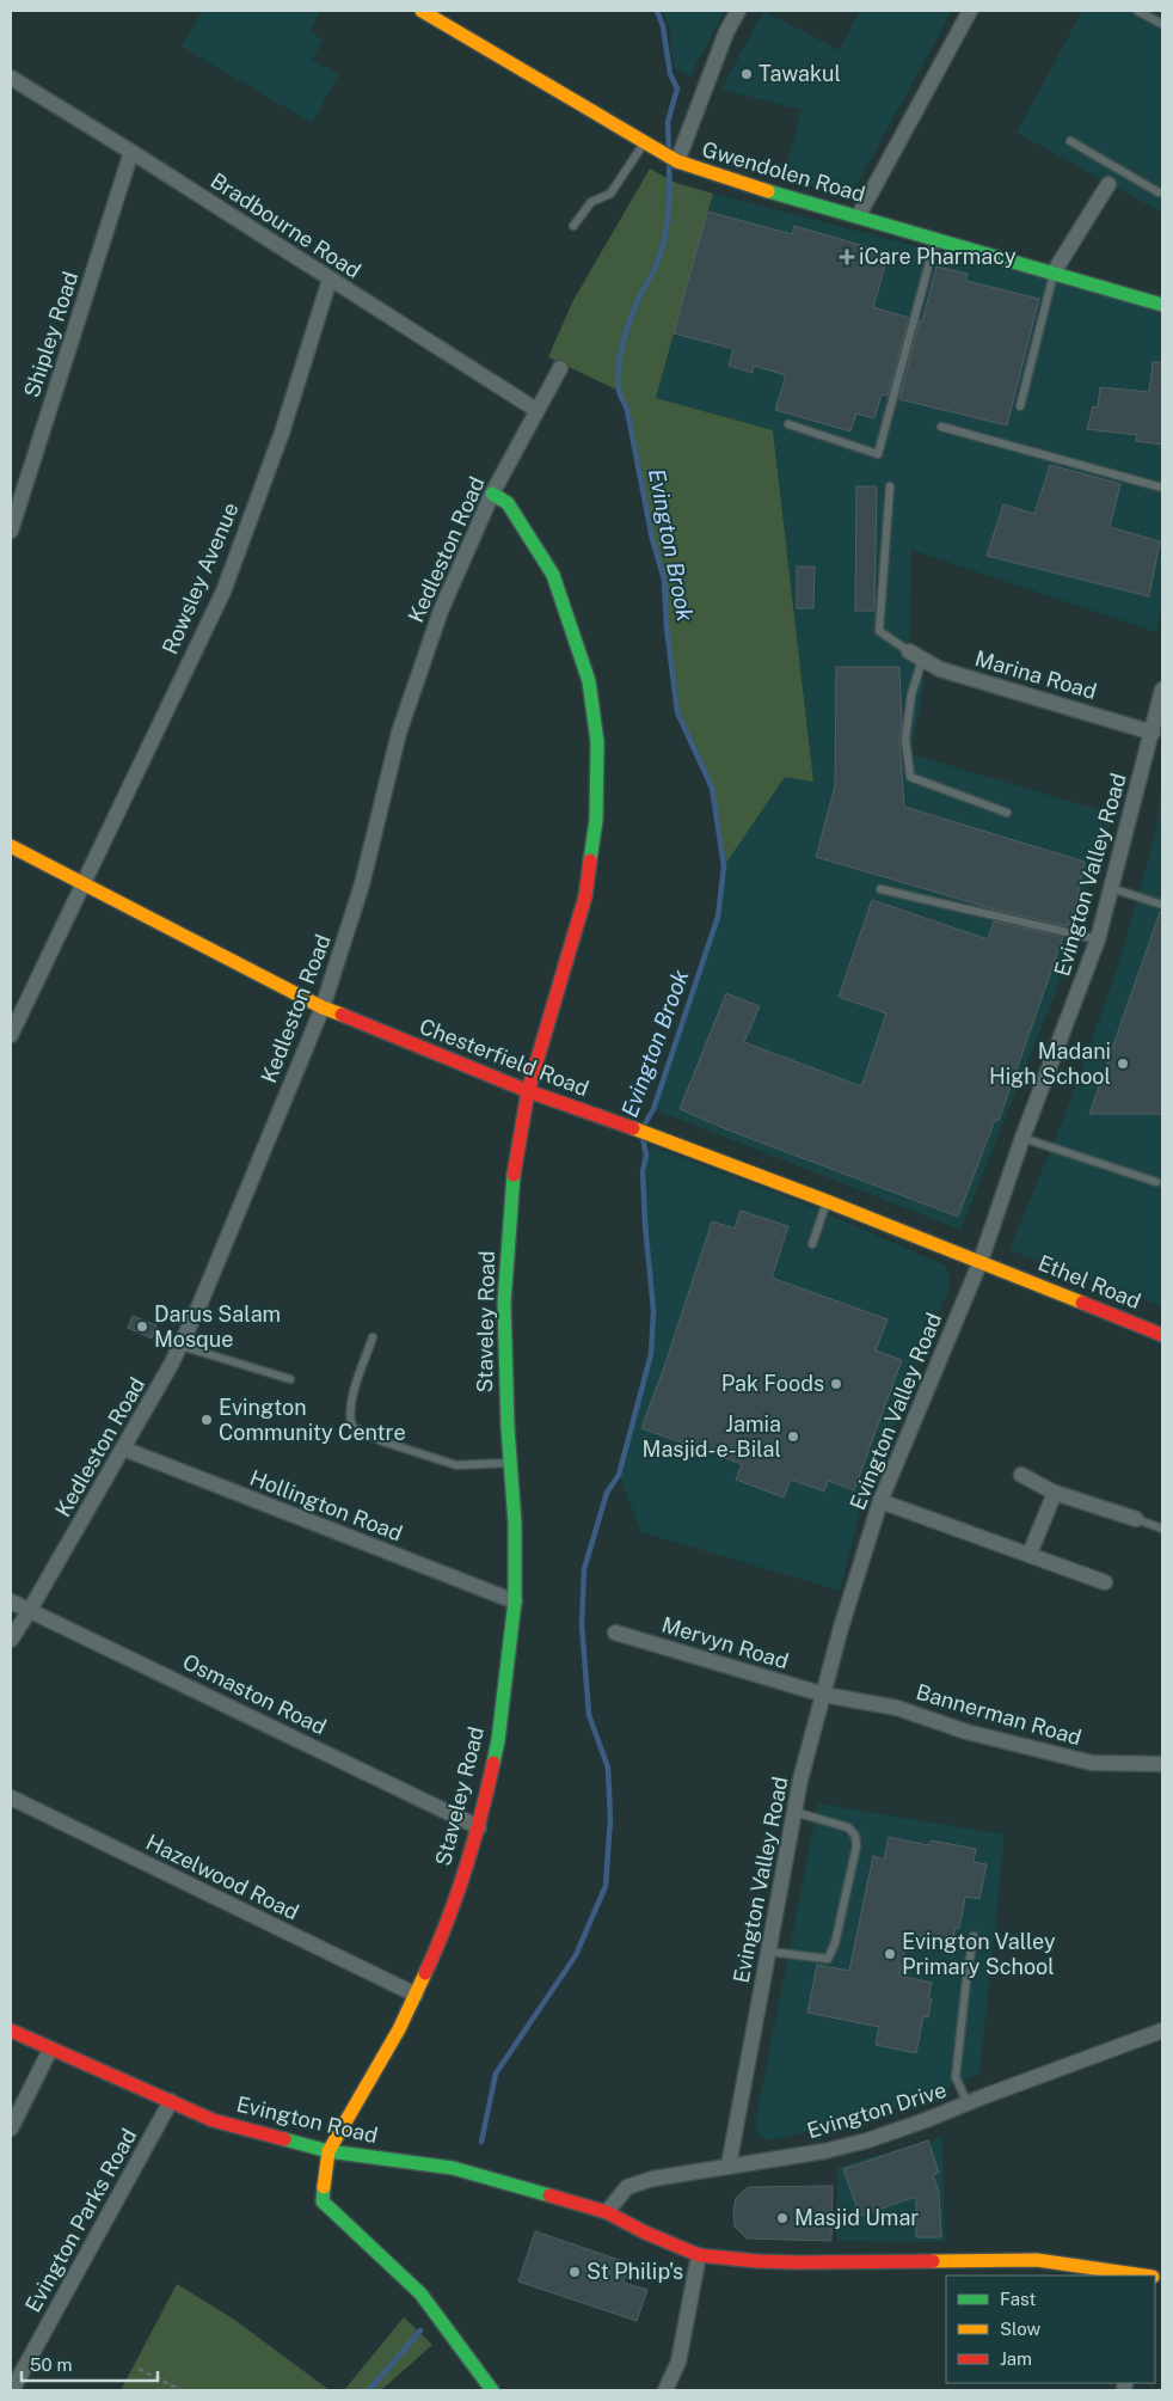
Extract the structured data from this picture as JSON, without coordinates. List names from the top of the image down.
{
  "streets": {
    "street": [
      "Gwendolen Road",
      "Bradbourne Road",
      "Shipley Road",
      "Kedleston Road",
      "Rowsley Avenue",
      "Marina Road",
      "Evington Valley Road",
      "Chesterfield Road",
      "Ethel Road",
      "Staveley Road",
      "Hollington Road",
      "Mervyn Road",
      "Osmaston Road",
      "Bannerman Road",
      "Hazelwood Road",
      "Evington Drive",
      "Evington Road",
      "Evington Parks Road"
    ]
  },
  "crossings": [
    ["Bradbourne Road", "Shipley Road"],
    ["Bradbourne Road", "Kedleston Road"],
    ["Bradbourne Road", "Rowsley Avenue"],
    ["Kedleston Road", "Chesterfield Road"],
    ["Kedleston Road", "Staveley Road"],
    ["Kedleston Road", "Hollington Road"],
    ["Kedleston Road", "Osmaston Road"],
    ["Rowsley Avenue", "Chesterfield Road"],
    ["Marina Road", "Evington Valley Road"],
    ["Evington Valley Road", "Chesterfield Road"],
    ["Evington Valley Road", "Mervyn Road"],
    ["Evington Valley Road", "Bannerman Road"],
    ["Evington Valley Road", "Evington Drive"],
    ["Chesterfield Road", "Ethel Road"],
    ["Chesterfield Road", "Staveley Road"],
    ["Staveley Road", "Hollington Road"],
    ["Staveley Road", "Osmaston Road"],
    ["Staveley Road", "Hazelwood Road"],
    ["Staveley Road", "Evington Road"],
    ["Mervyn Road", "Bannerman Road"],
    ["Evington Drive", "Evington Road"],
    ["Evington Road", "Evington Parks Road"]
  ],
  "water": ["Evington Brook"],
  "places": {
    "other": [
      "Tawakul",
      "Madani High School",
      "Darus Salam Mosque",
      "Pak Foods",
      "Evington Community Centre",
      "Jamia Masjid-e-Bilal",
      "Evington Valley Primary School",
      "Masjid Umar",
      "St Philip's"
    ],
    "health": ["iCare Pharmacy"]
  },
  "legend": ["Fast", "Slow", "Jam"],
  "scale_bar": "50 m"
}
